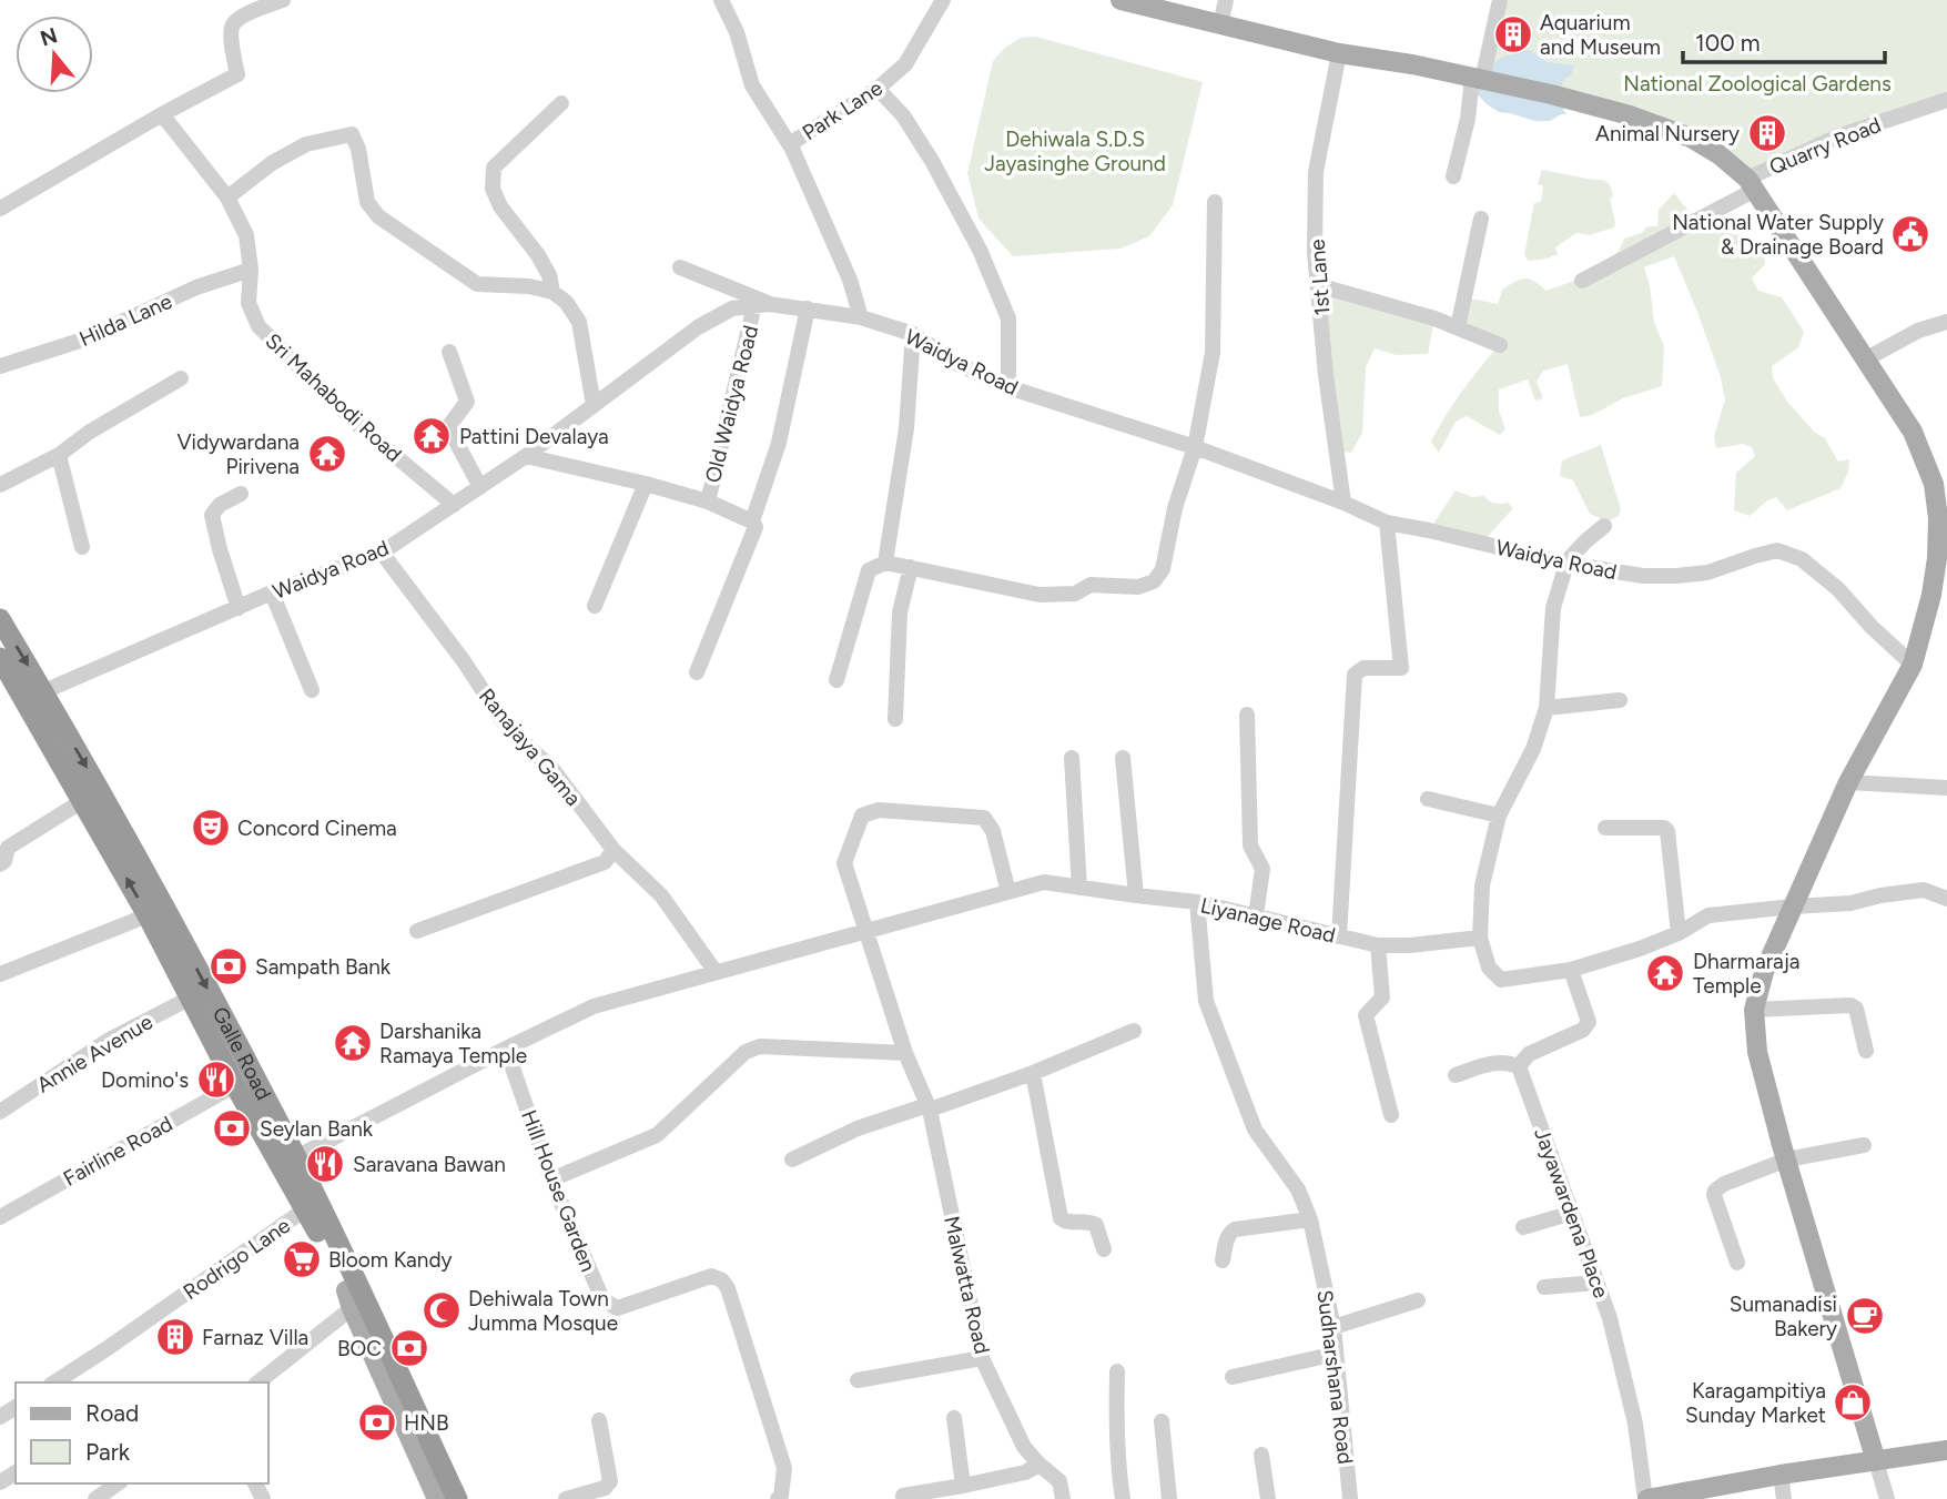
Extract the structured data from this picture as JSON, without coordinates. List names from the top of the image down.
{
  "streets": {
    "highway": ["Galle Road"],
    "street": [
      "Park Lane",
      "Quarry Road",
      "1st Lane",
      "Hilda Lane",
      "Waidya Road",
      "Sri Mahabodi Road",
      "Old Waidya Road",
      "Ranajaya Gama",
      "Liyanage Road",
      "Annie Avenue",
      "Fairline Road",
      "Hill House Garden",
      "Jayawardena Place",
      "Rodrigo Lane",
      "Malwatta Road",
      "Sudharshana Road"
    ]
  },
  "crossings": [
    ["Park Lane", "Waidya Road"],
    ["1st Lane", "Waidya Road"],
    ["Hilda Lane", "Sri Mahabodi Road"],
    ["Waidya Road", "Sri Mahabodi Road"],
    ["Waidya Road", "Old Waidya Road"],
    ["Waidya Road", "Ranajaya Gama"],
    ["Waidya Road", "Galle Road"],
    ["Ranajaya Gama", "Liyanage Road"],
    ["Liyanage Road", "Galle Road"],
    ["Liyanage Road", "Hill House Garden"],
    ["Liyanage Road", "Malwatta Road"],
    ["Liyanage Road", "Sudharshana Road"],
    ["Annie Avenue", "Galle Road"],
    ["Galle Road", "Fairline Road"],
    ["Galle Road", "Rodrigo Lane"]
  ],
  "parks": ["National Zoological Gardens", "Dehiwala S.D.S Jayasinghe Ground"],
  "places": {
    "building": ["Aquarium and Museum", "Animal Nursery", "Farnaz Villa"],
    "public building": ["National Water Supply & Drainage Board"],
    "temple": [
      "Pattini Devalaya",
      "Vidywardana Pirivena",
      "Dharmaraja Temple",
      "Darshanika Ramaya Temple"
    ],
    "theatre": ["Concord Cinema"],
    "bank": [
      "Sampath Bank",
      "Seylan Bank",
      "BOC",
      "HNB"
    ],
    "restaurant": ["Domino's", "Saravana Bawan"],
    "supermarket": ["Bloom Kandy"],
    "mosque": ["Dehiwala Town Jumma Mosque"],
    "cafe": ["Sumanadisi Bakery"],
    "shop": ["Karagampitiya Sunday Market"]
  },
  "legend": ["Road", "Park"],
  "scale_bar": "100 m",
  "north": "top"
}
